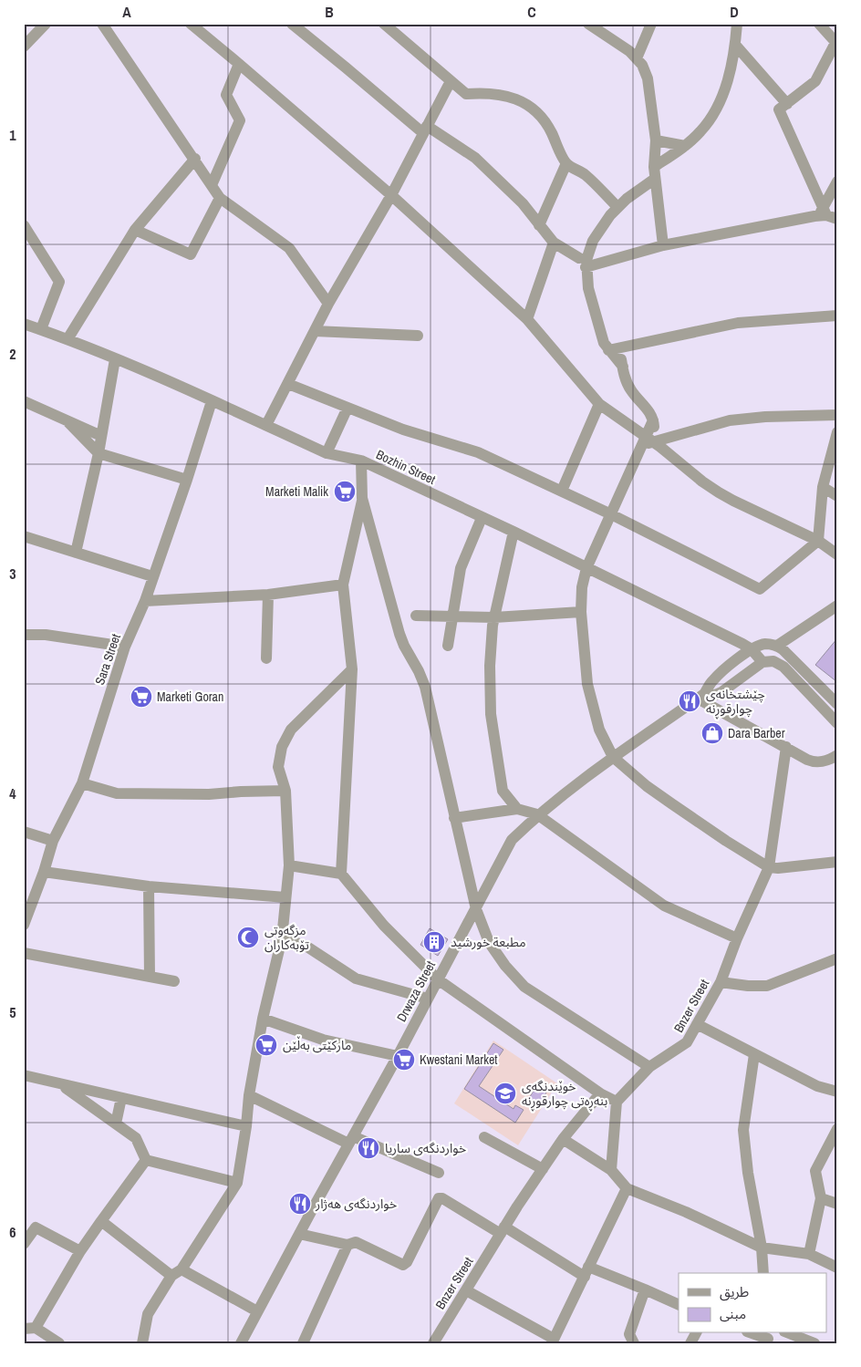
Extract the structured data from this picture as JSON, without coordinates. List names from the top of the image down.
{
  "streets": {
    "street": [
      "Bozhin Street",
      "Sara Street",
      "Drwaza Street",
      "Bnzer Street"
    ]
  },
  "crossings": [
    ["Bozhin Street", "Sara Street"],
    ["Bozhin Street", "Drwaza Street"]
  ],
  "places": {
    "supermarket": [
      "Marketi Malik",
      "Marketi Goran",
      "مارکێتی بەڵێن",
      "Kwestani Market"
    ],
    "restaurant": ["چێشتخانەی چوارقوڕنە", "خواردنگەی ساریا", "خواردنگەی هەژار"],
    "shop": ["Dara Barber"],
    "mosque": ["مزگەوتی تۆبەکاران"],
    "building": ["مطبعة خورشيد"],
    "school or university": ["خوێندنگەی بنەڕەتی چوارقوڕنە"]
  },
  "legend": ["طريق", "مبنى"],
  "grid": {
    "columns": [
      "A",
      "B",
      "C",
      "D"
    ],
    "rows": [
      "1",
      "2",
      "3",
      "4",
      "5",
      "6"
    ]
  }
}
